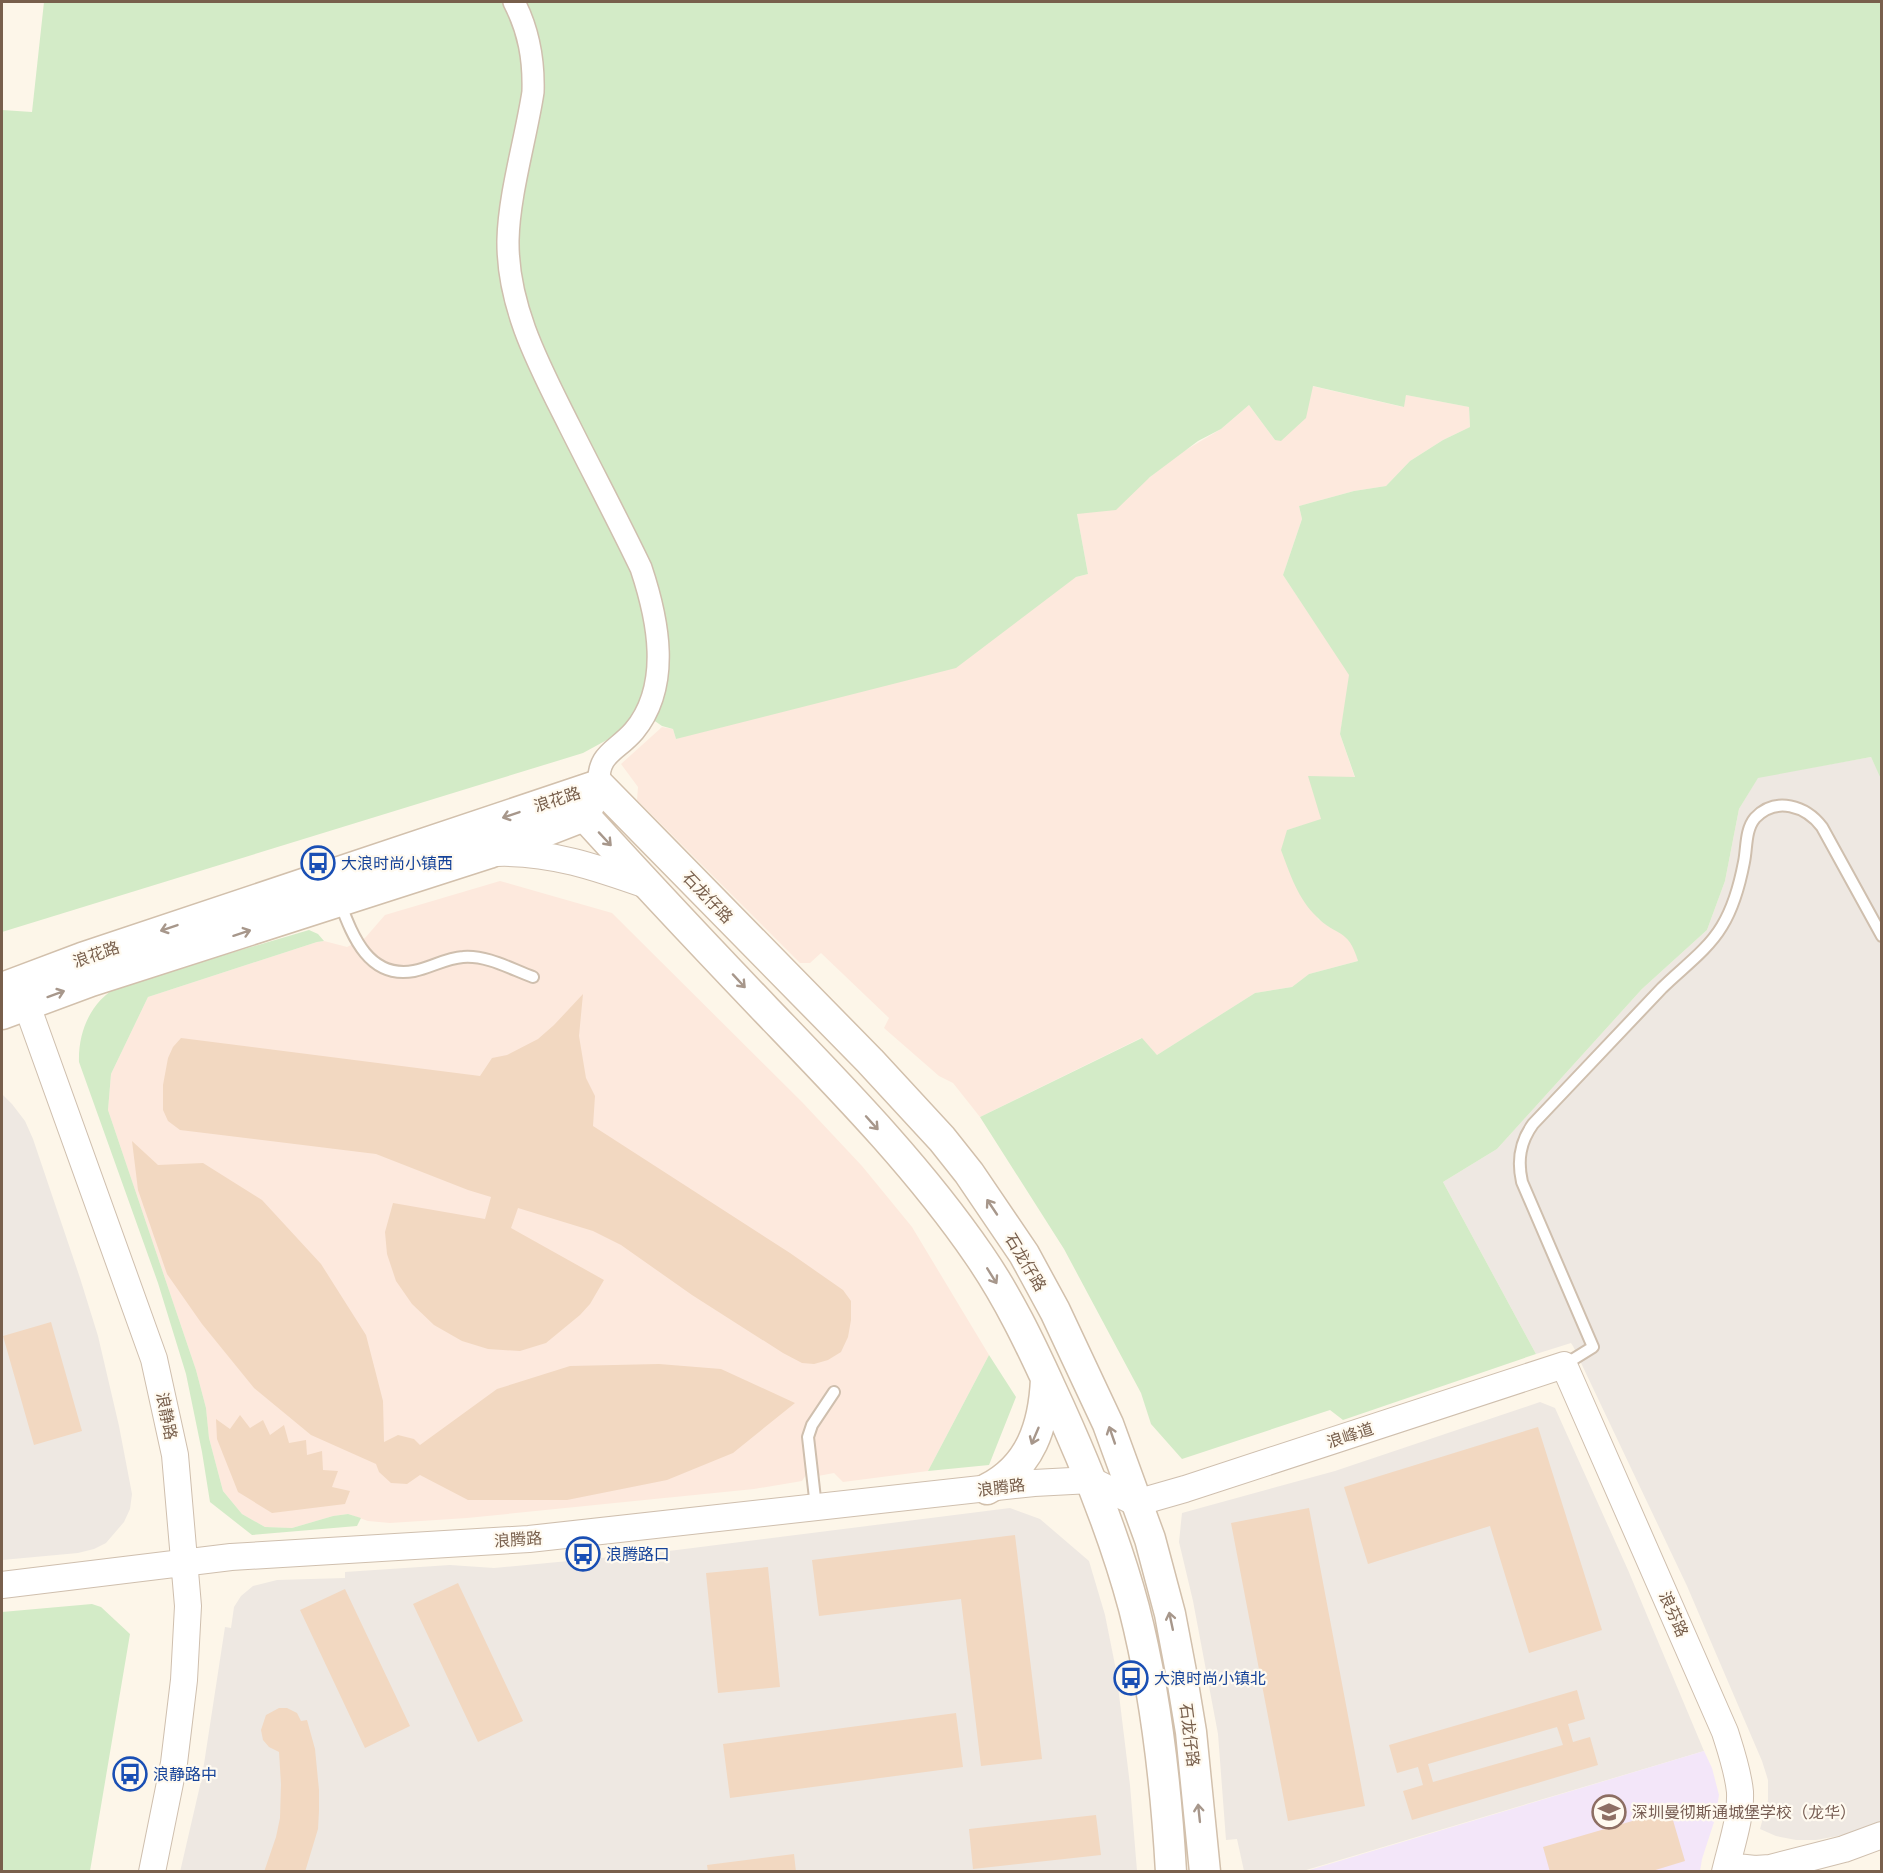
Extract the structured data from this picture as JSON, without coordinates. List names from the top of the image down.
{
  "streets": {
    "main road": ["浪花路", "石龙仔路"],
    "street": [
      "浪静路",
      "浪峰道",
      "浪腾路",
      "浪芬路"
    ]
  },
  "crossings": [
    ["浪花路", "石龙仔路"],
    ["浪花路", "浪静路"],
    ["石龙仔路", "浪峰道"],
    ["石龙仔路", "浪腾路"],
    ["浪静路", "浪腾路"],
    ["浪峰道", "浪腾路"],
    ["浪峰道", "浪芬路"]
  ],
  "places": {
    "bus stop": [
      "大浪时尚小镇西",
      "浪腾路口",
      "大浪时尚小镇北",
      "浪静路中"
    ],
    "school or university": ["深圳曼彻斯通城堡学校（龙华）"]
  }
}
